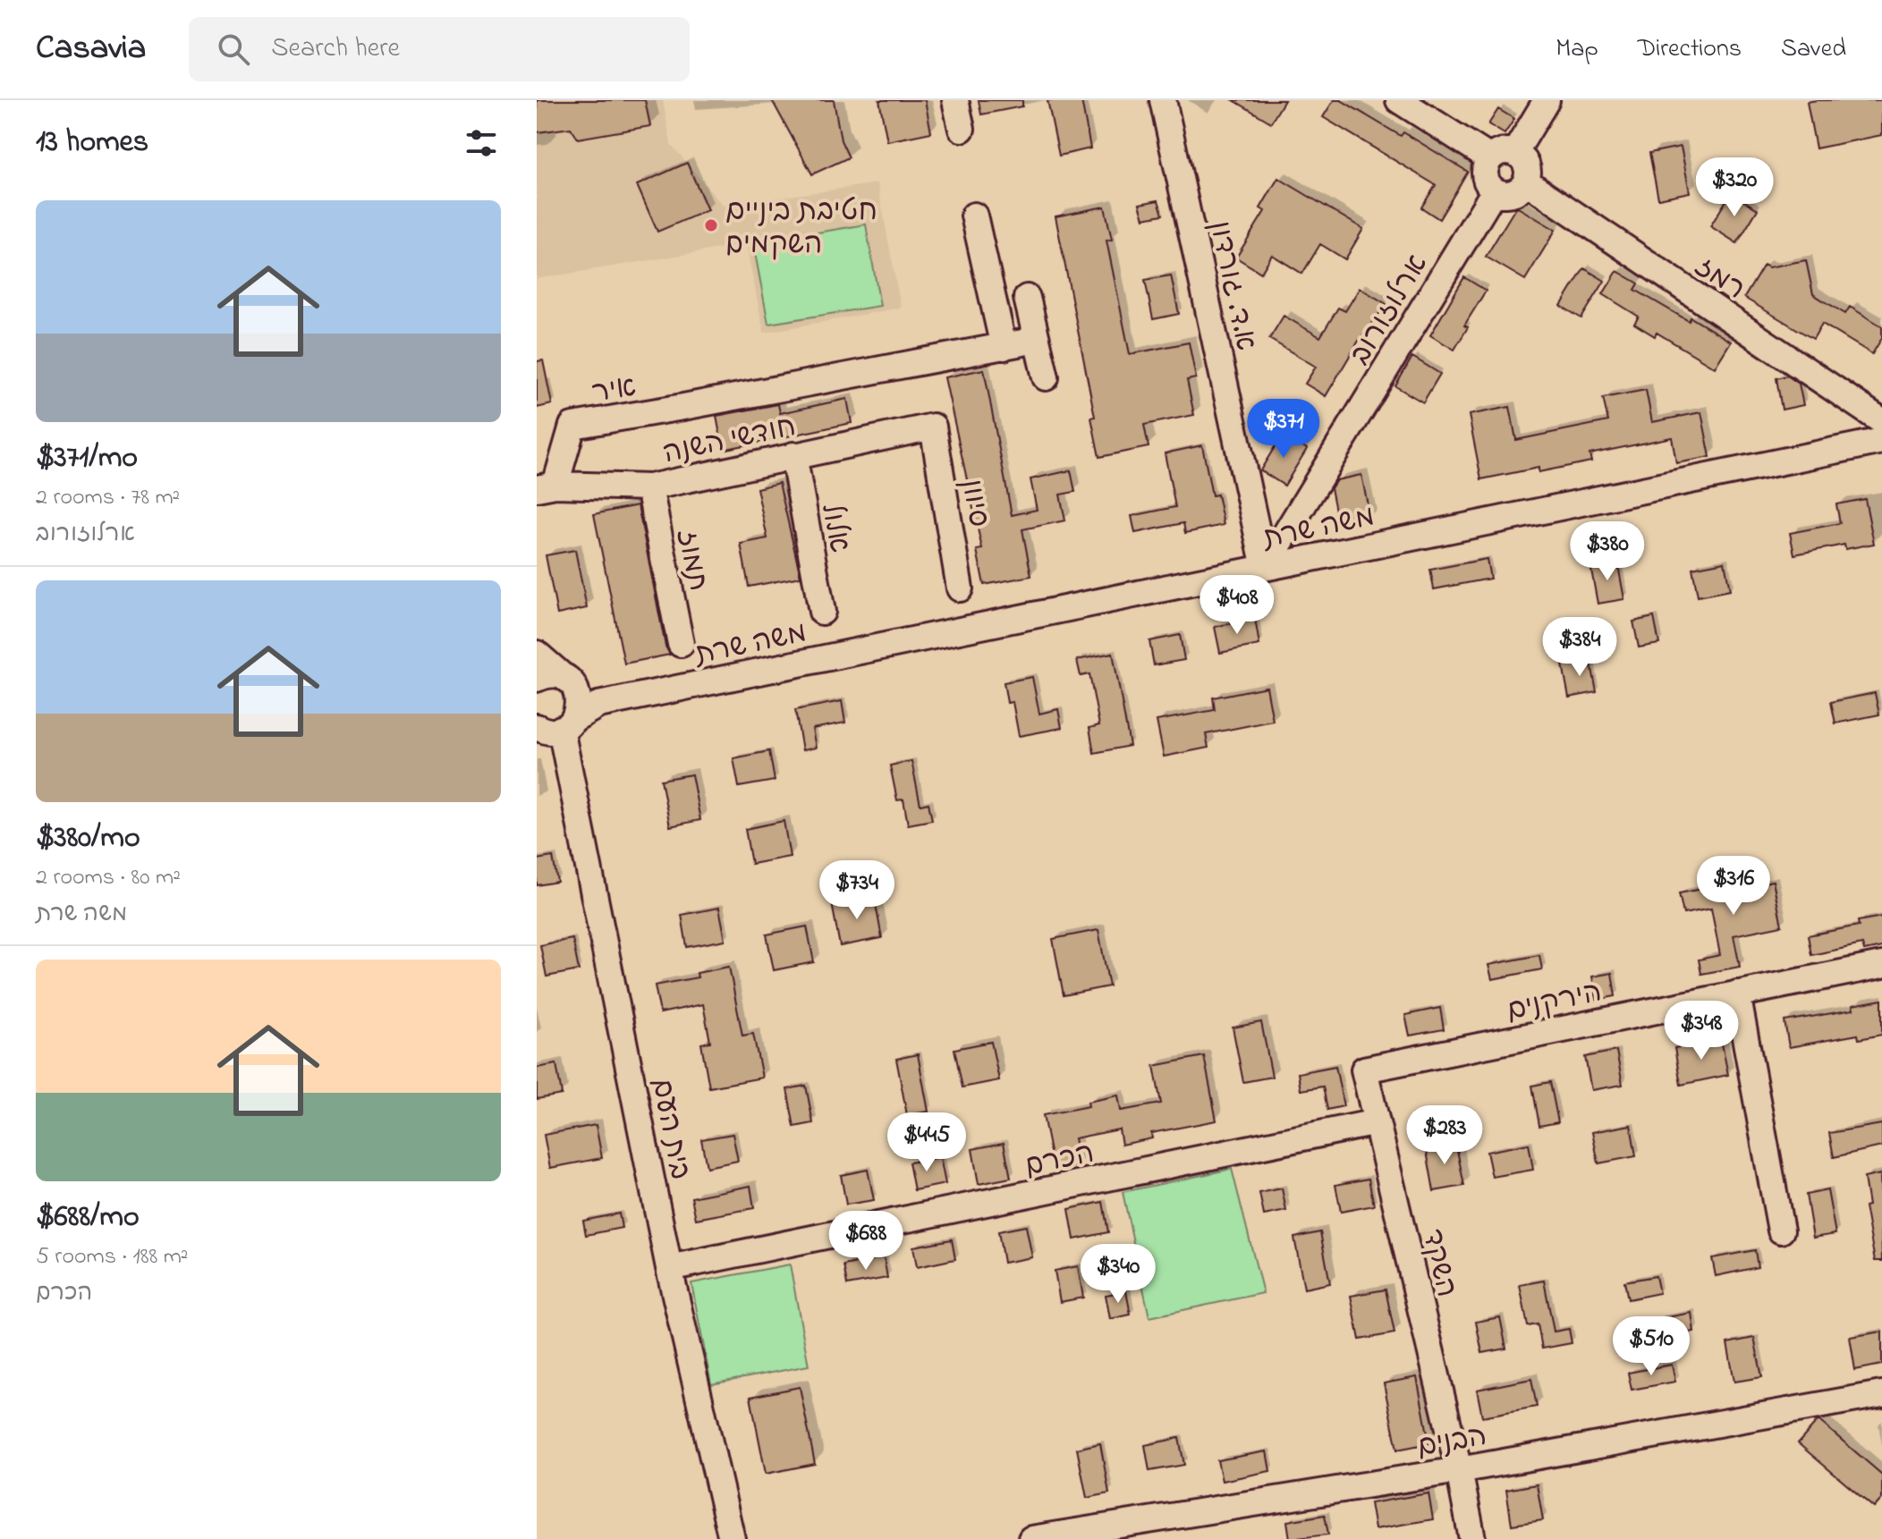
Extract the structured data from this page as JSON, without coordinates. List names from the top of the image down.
{
  "streets": {
    "street": [
      "רמז",
      "א.ד. גורדון",
      "ארלוזורוב",
      "איר",
      "חודשי השנה",
      "סיוון",
      "משה שרת",
      "אלול",
      "תמוז",
      "הירקנים",
      "בית העם",
      "הכרם",
      "השקד",
      "הבנים"
    ]
  },
  "crossings": [
    ["רמז", "ארלוזורוב"],
    ["א.ד. גורדון", "ארלוזורוב"],
    ["א.ד. גורדון", "משה שרת"],
    ["ארלוזורוב", "משה שרת"],
    ["איר", "חודשי השנה"],
    ["חודשי השנה", "סיוון"],
    ["חודשי השנה", "אלול"],
    ["חודשי השנה", "תמוז"],
    ["משה שרת", "בית העם"],
    ["הירקנים", "השקד"],
    ["בית העם", "הכרם"],
    ["הכרם", "השקד"],
    ["השקד", "הבנים"]
  ],
  "places": ["חטיבת ביניים השקמים"],
  "page": {
    "header": "Casavia",
    "search": "Search here",
    "nav": ["Map", "Directions", "Saved"],
    "heading": "13 homes",
    "price": [
      "$320",
      "$371",
      "$380",
      "$408",
      "$384",
      "$316",
      "$734",
      "$348",
      "$283",
      "$445",
      "$688",
      "$340",
      "$510"
    ],
    "list": [
      {
        "name": "$371/mo",
        "note": "2 rooms · 78 m² · ארלוזורוב"
      },
      {
        "name": "$380/mo",
        "note": "2 rooms · 80 m² · משה שרת"
      },
      {
        "name": "$688/mo",
        "note": "5 rooms · 188 m² · הכרם"
      }
    ]
  }
}
